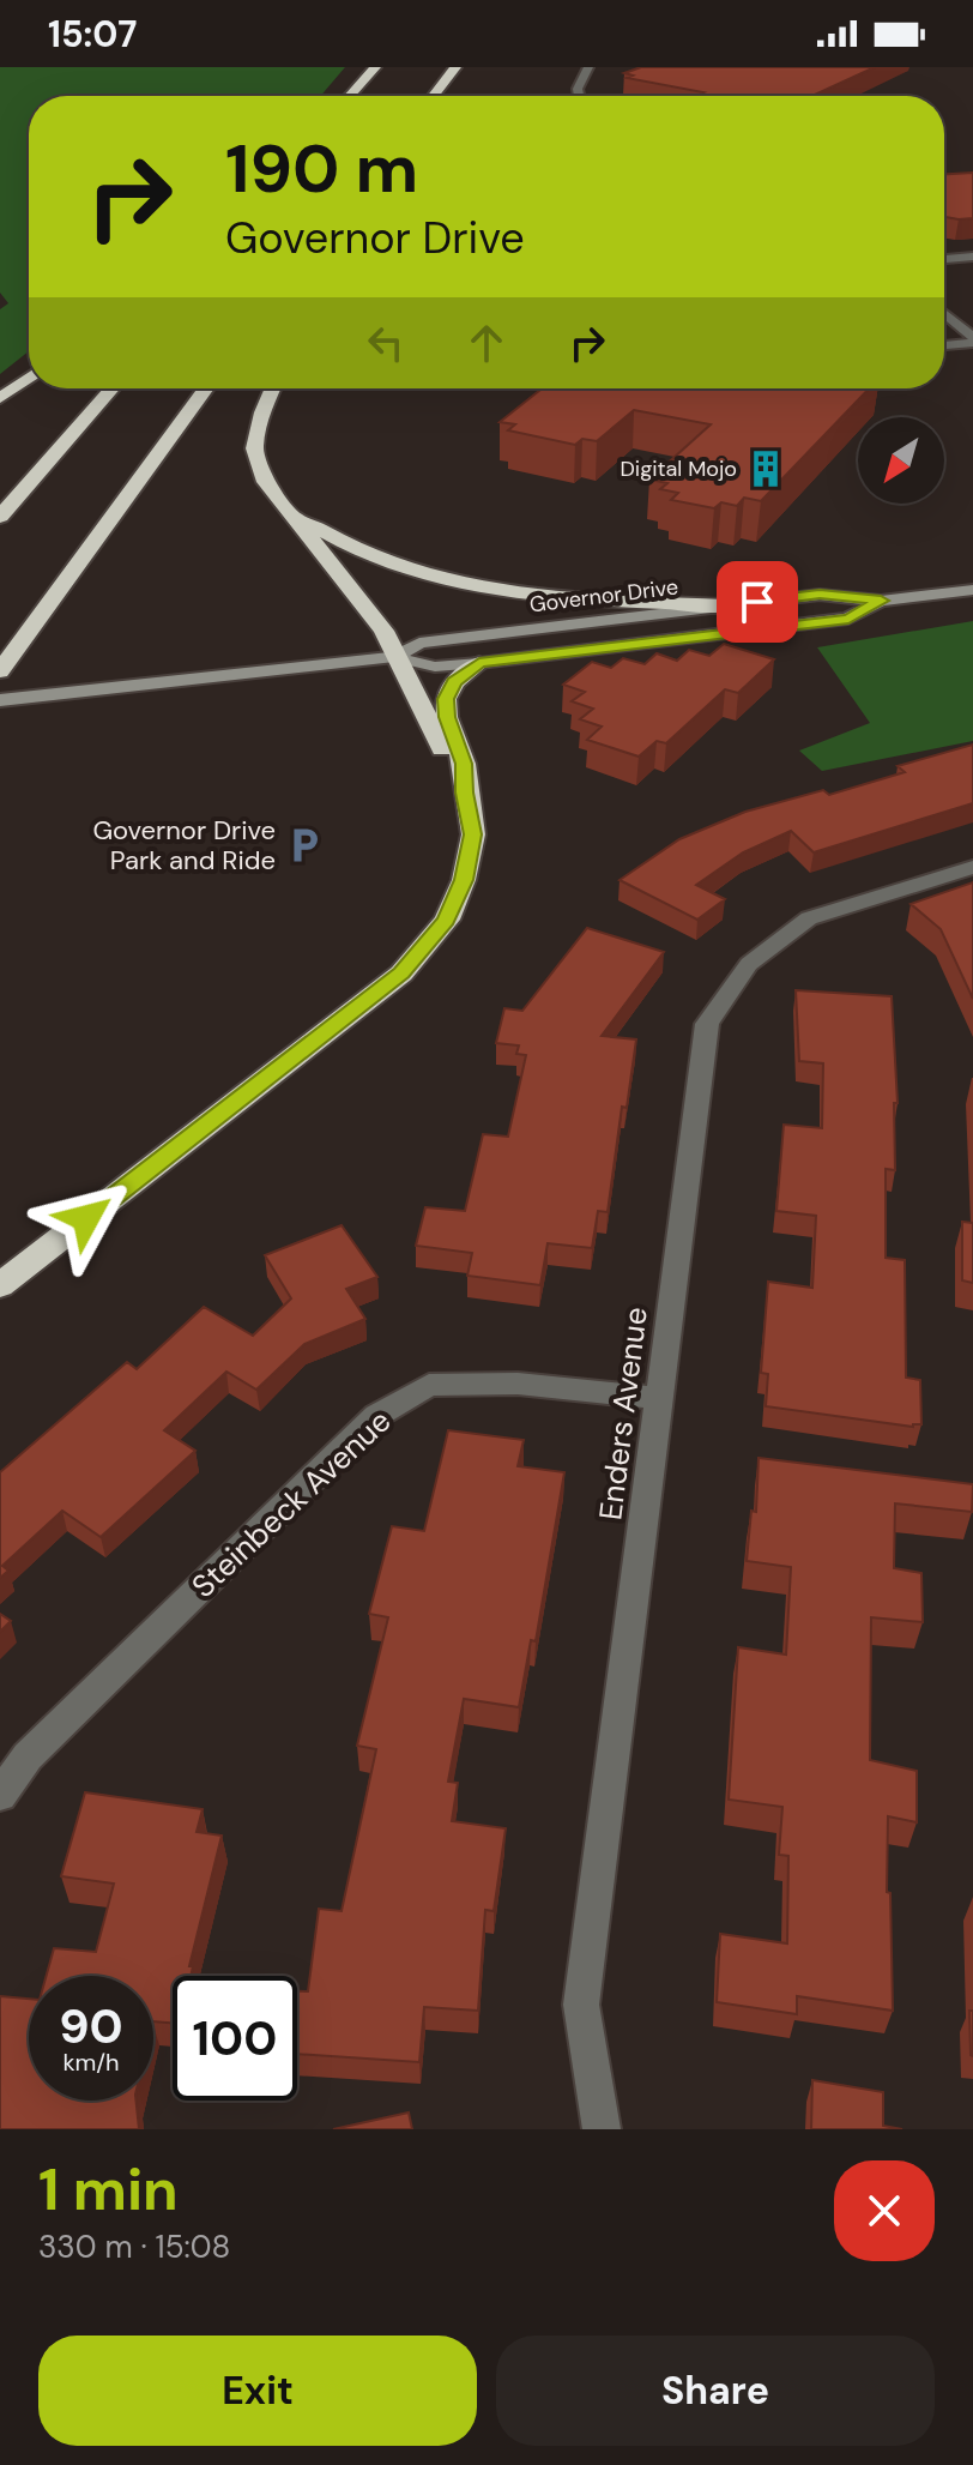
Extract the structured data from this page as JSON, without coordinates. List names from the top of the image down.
{
  "streets": {
    "main road": ["Governor Drive"],
    "street": ["Enders Avenue", "Steinbeck Avenue"]
  },
  "crossings": [
    ["Enders Avenue", "Steinbeck Avenue"]
  ],
  "places": {
    "building": ["Digital Mojo"],
    "parking": ["Governor Drive Park and Ride"]
  },
  "north": "bottom left",
  "page": {
    "status": "15:07",
    "turn": ["190 m", "Governor Drive"],
    "speed": "90 km/h",
    "limit": "100",
    "heading": ["1 min", "330 m · 15:08"],
    "buttons": ["Exit", "Share"]
  }
}
